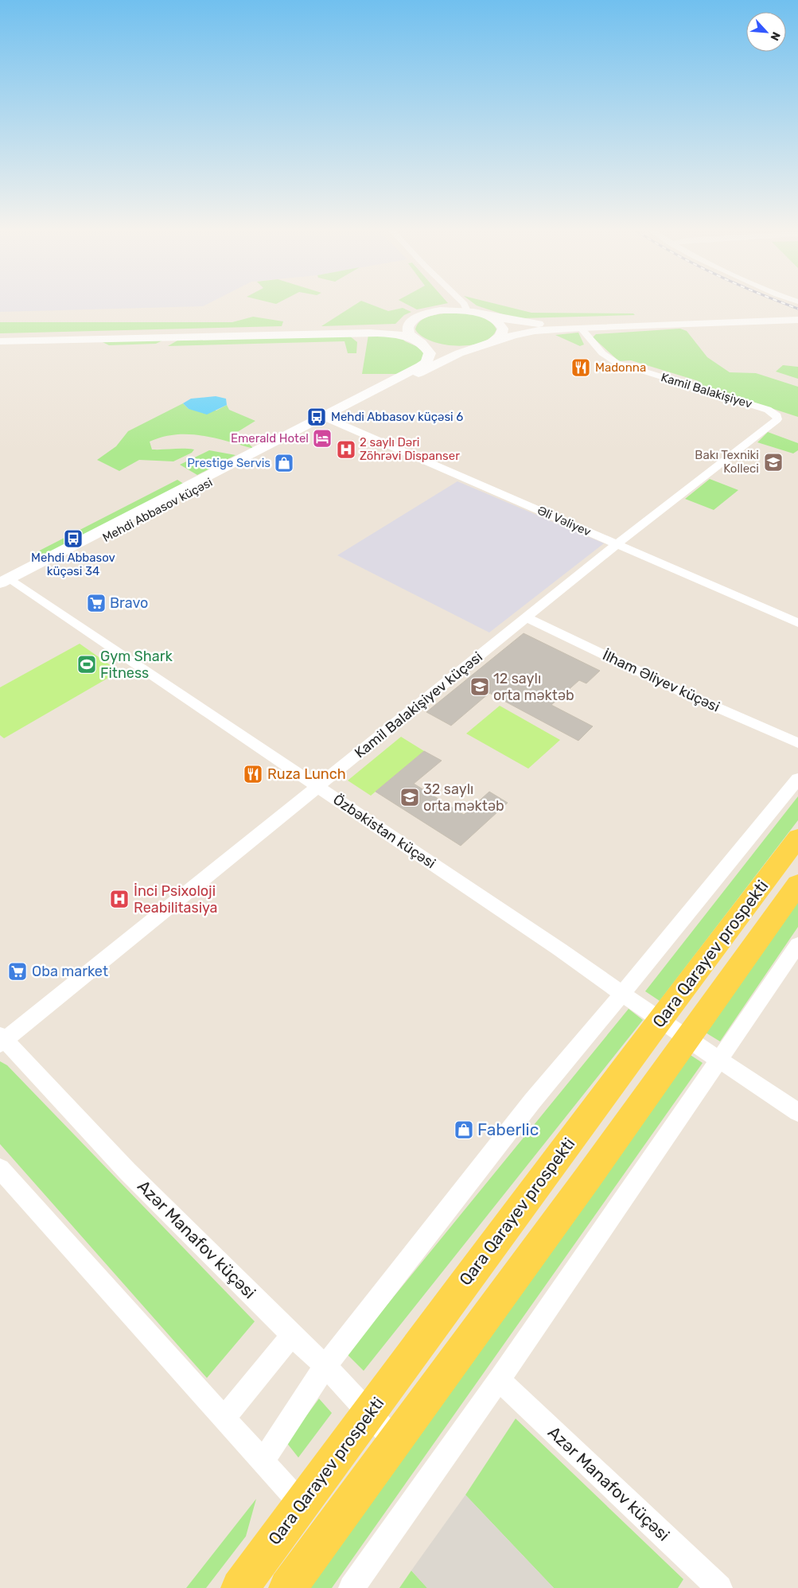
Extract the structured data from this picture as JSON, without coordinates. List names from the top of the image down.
{
  "streets": {
    "main road": ["Mehdi Abbasov küçəsi", "Qara Qarayev prospekti"],
    "street": [
      "Kamil Balakişiyev",
      "Əli Vəliyev",
      "İlham Əliyev küçəsi",
      "Kamil Balakişiyev küçəsi",
      "Özbəkistan küçəsi",
      "Azər Manafov küçəsi"
    ]
  },
  "crossings": [
    ["Kamil Balakişiyev", "Kamil Balakişiyev küçəsi"],
    ["Mehdi Abbasov küçəsi", "Əli Vəliyev"],
    ["Mehdi Abbasov küçəsi", "Özbəkistan küçəsi"],
    ["Əli Vəliyev", "Kamil Balakişiyev küçəsi"],
    ["İlham Əliyev küçəsi", "Kamil Balakişiyev küçəsi"],
    ["Kamil Balakişiyev küçəsi", "Özbəkistan küçəsi"],
    ["Kamil Balakişiyev küçəsi", "Azər Manafov küçəsi"],
    ["Özbəkistan küçəsi", "Qara Qarayev prospekti"],
    ["Qara Qarayev prospekti", "Azər Manafov küçəsi"]
  ],
  "places": {
    "restaurant": ["Madonna", "Ruza Lunch"],
    "bus stop": ["Mehdi Abbasov küçəsi 6", "Mehdi Abbasov küçəsi 34"],
    "hotel": ["Emerald Hotel"],
    "hospital": ["2 saylı Dəri Zöhrəvi Dispanser", "İnci Psixoloji Reabilitasiya"],
    "school or university": ["Bakı Texniki Kolleci", "12 saylı orta məktəb", "32 saylı orta məktəb"],
    "shop": ["Prestige Servis", "Faberlic"],
    "supermarket": ["Bravo", "Oba market"],
    "sports": ["Gym Shark Fitness"]
  },
  "north": "bottom right"
}
